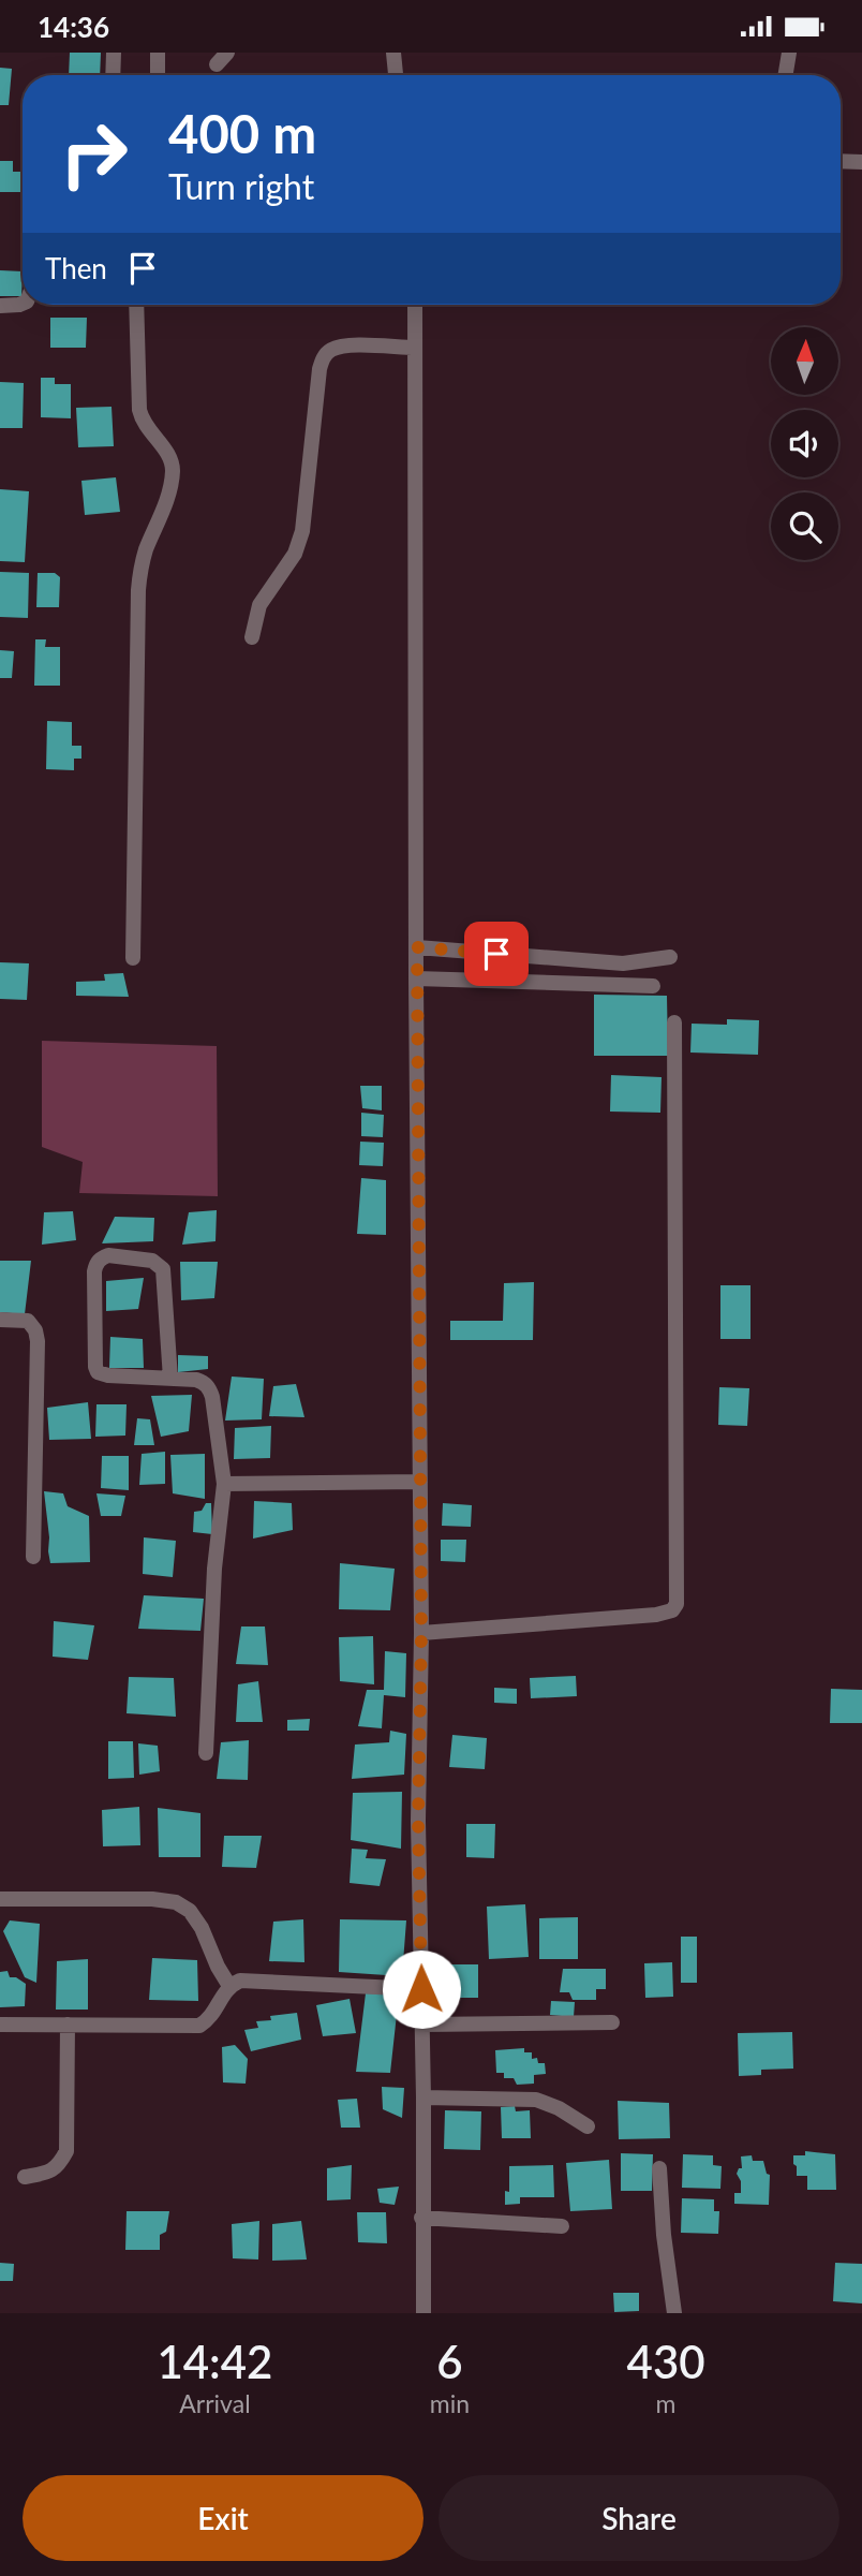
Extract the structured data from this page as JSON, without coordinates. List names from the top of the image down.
{
  "north": "top",
  "page": {
    "status": "14:36",
    "turn": ["400 m", "Turn right"],
    "then": "Then",
    "eta": [
      "14:42",
      "Arrival",
      "6",
      "min",
      "430",
      "m"
    ],
    "buttons": ["Exit", "Share"]
  }
}
